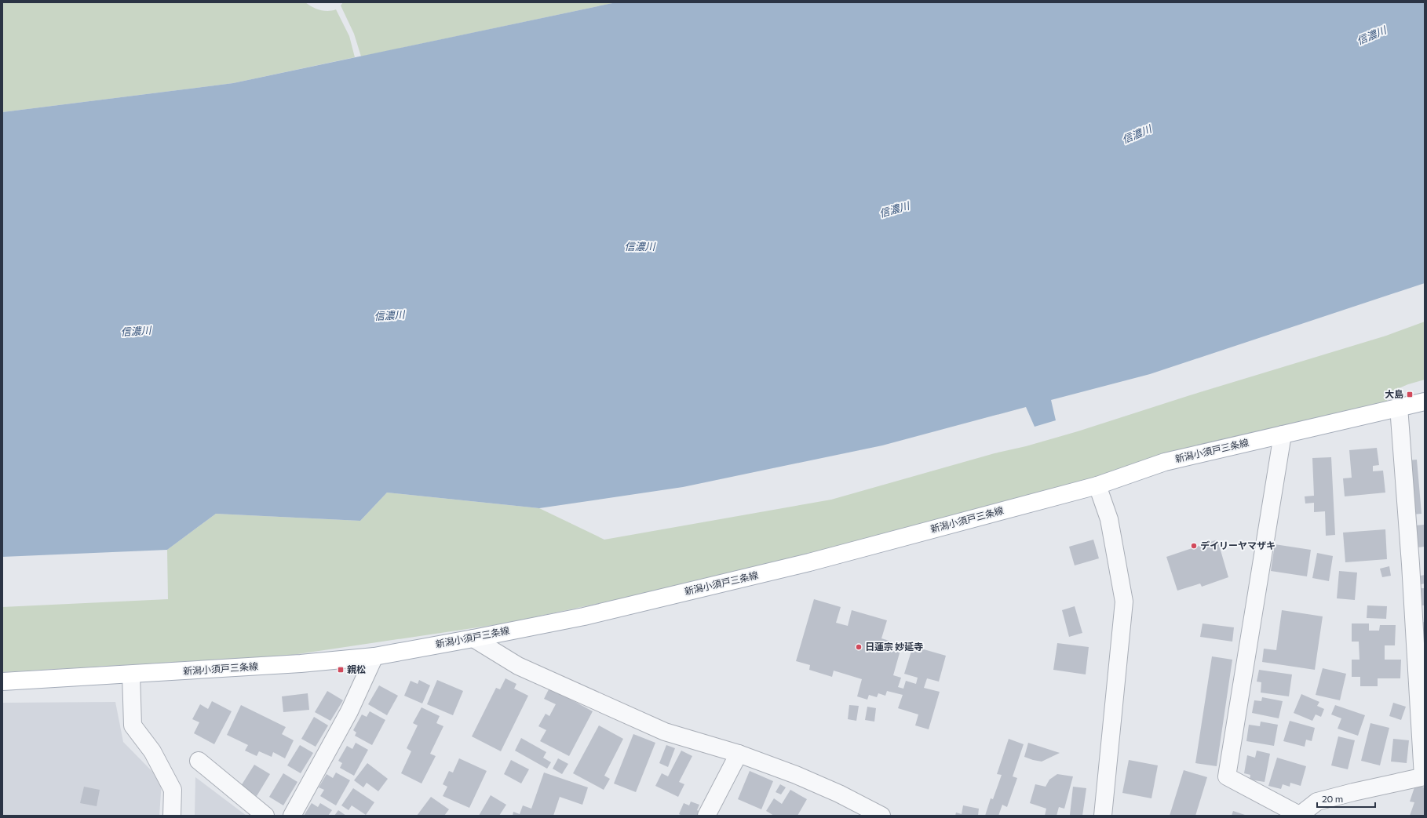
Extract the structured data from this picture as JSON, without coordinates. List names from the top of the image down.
{
  "streets": {
    "main road": ["新潟小須戸三条線"]
  },
  "water": ["信濃川"],
  "places": {
    "transit": ["大島", "親松"],
    "other": ["デイリーヤマザキ", "日蓮宗 妙延寺"]
  },
  "scale_bar": "20 m"
}
